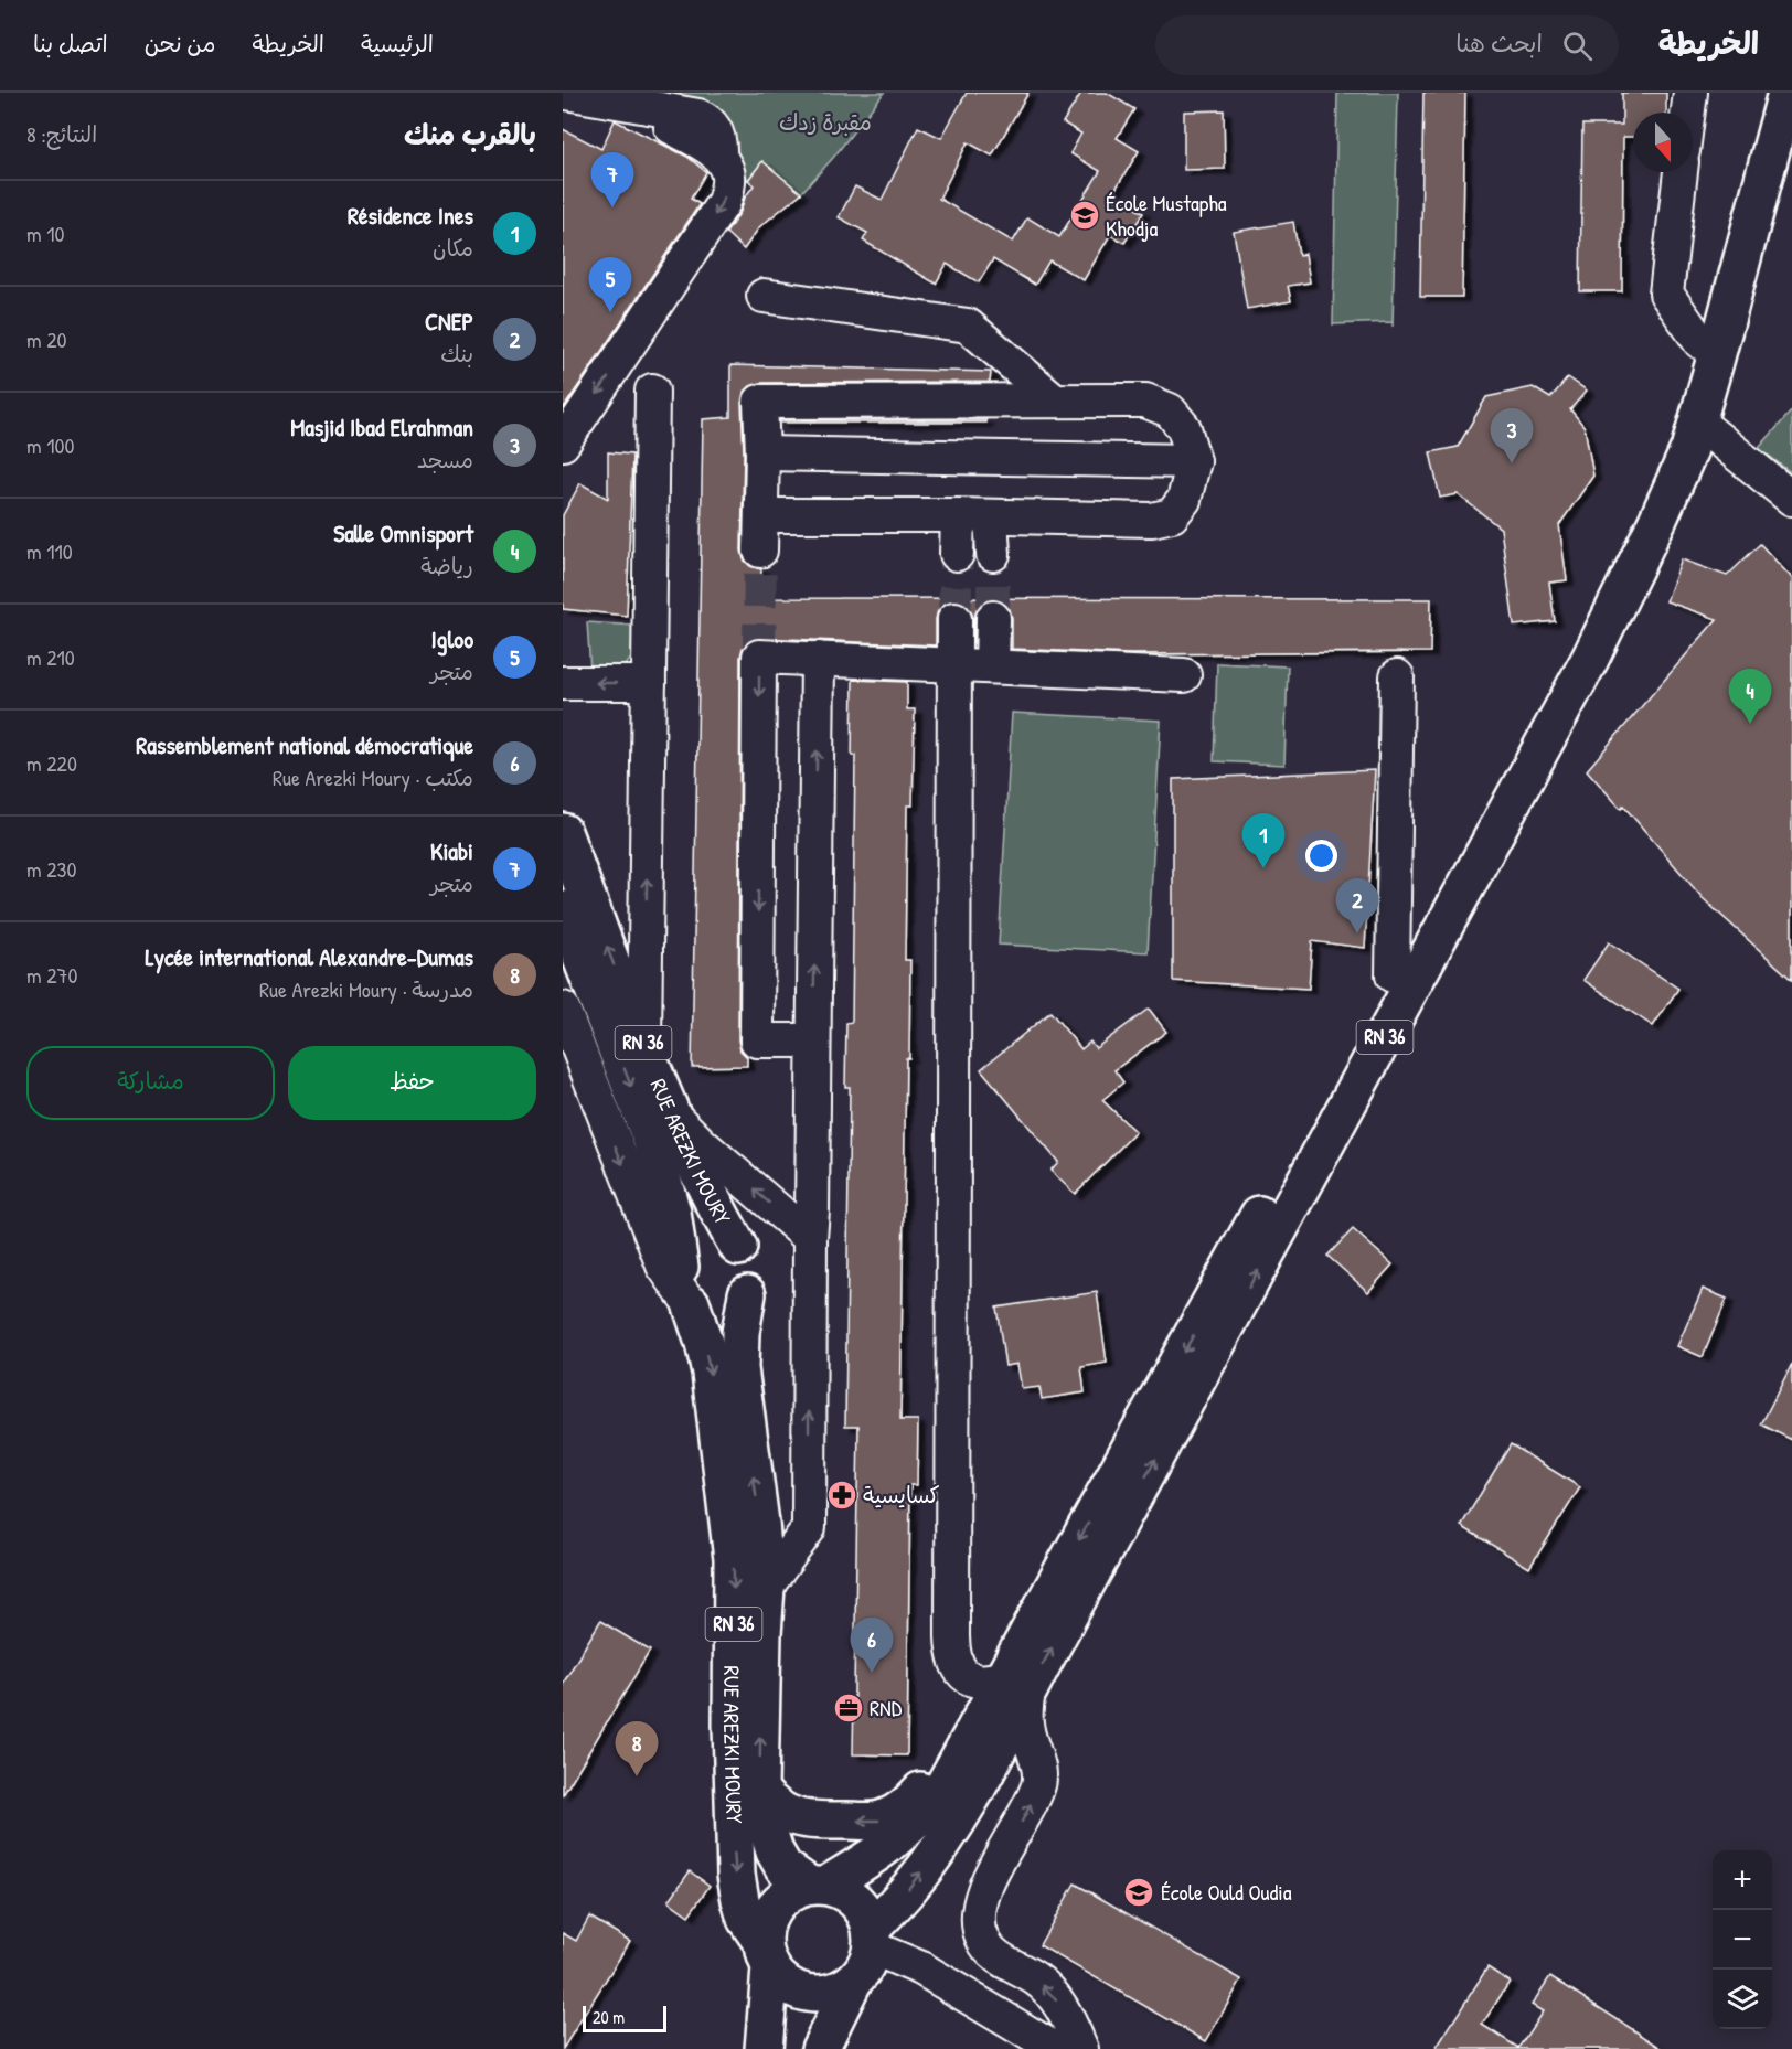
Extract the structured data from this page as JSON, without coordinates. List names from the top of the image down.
{
  "streets": {
    "main road": ["RN 36", "RUE AREZKI MOURY"]
  },
  "crossings": [
    ["RN 36", "RUE AREZKI MOURY"]
  ],
  "parks": ["مقبرة زدك"],
  "places": {
    "school or university": ["École Mustapha Khodja", "École Ould Oudia"],
    "pharmacy": ["كسايسية"],
    "office": ["RND"]
  },
  "scale_bar": "20 m",
  "north": "bottom",
  "page": {
    "header": "الخريطة",
    "search": "ابحث هنا",
    "nav": [
      "الرئيسية",
      "الخريطة",
      "من نحن",
      "اتصل بنا"
    ],
    "heading": ["بالقرب منك", "النتائج: 8"],
    "pins": [
      "7",
      "5",
      "3",
      "4",
      "1",
      "2",
      "6",
      "8"
    ],
    "list": [
      {
        "mark": "1",
        "name": "Résidence Ines",
        "note": "مكان",
        "value": "10 m"
      },
      {
        "mark": "2",
        "name": "CNEP",
        "note": "بنك",
        "value": "20 m"
      },
      {
        "mark": "3",
        "name": "Masjid Ibad Elrahman",
        "note": "مسجد",
        "value": "100 m"
      },
      {
        "mark": "4",
        "name": "Salle Omnisport",
        "note": "رياضة",
        "value": "110 m"
      },
      {
        "mark": "5",
        "name": "Igloo",
        "note": "متجر",
        "value": "210 m"
      },
      {
        "mark": "6",
        "name": "Rassemblement national démocratique",
        "note": "مكتب · Rue Arezki Moury",
        "value": "220 m"
      },
      {
        "mark": "7",
        "name": "Kiabi",
        "note": "متجر",
        "value": "230 m"
      },
      {
        "mark": "8",
        "name": "Lycée international Alexandre-Dumas",
        "note": "مدرسة · Rue Arezki Moury",
        "value": "270 m"
      }
    ],
    "buttons": ["حفظ", "مشاركة"],
    "map_buttons": ["+", "−"],
    "scale": "20 m"
  }
}
